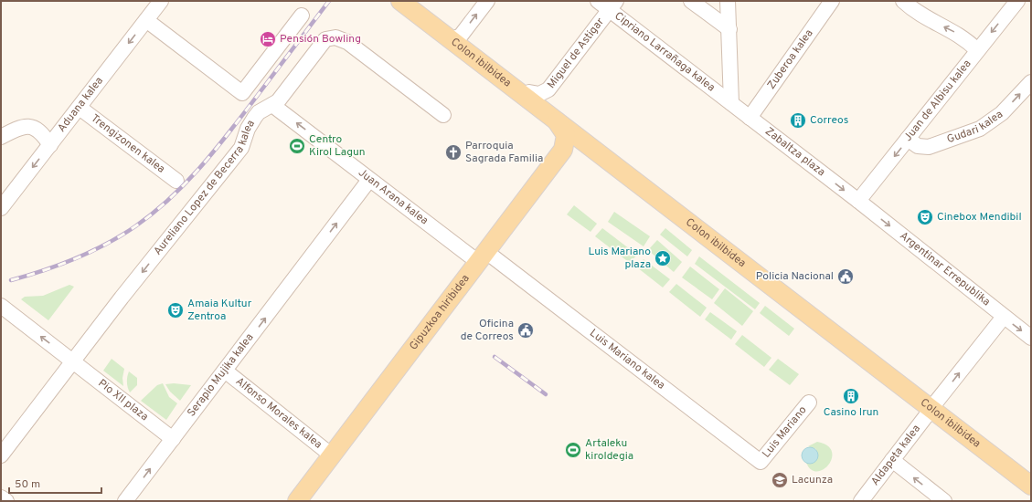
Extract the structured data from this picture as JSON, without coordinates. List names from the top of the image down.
{
  "streets": {
    "main road": ["Colon ibilbidea", "Gipuzkoa hiribidea"],
    "street": [
      "Cipriano Larrañaga kalea",
      "Miguel de Astigar",
      "Zuberoa kalea",
      "Juan de Albisu kalea",
      "Aduana kalea",
      "Gudari kalea",
      "Trengizonen kalea",
      "Zabaltza plaza",
      "Aureliano Lopez de Becerra kalea",
      "Juan Arana kalea",
      "Argentinar Errepublika",
      "Luis Mariano kalea",
      "Serapio Mujika kalea",
      "Pio XII plaza",
      "Alfonso Morales kalea",
      "Luis Mariano",
      "Aldapeta kalea"
    ]
  },
  "crossings": [
    ["Cipriano Larrañaga kalea", "Miguel de Astigar"],
    ["Cipriano Larrañaga kalea", "Zabaltza plaza"],
    ["Miguel de Astigar", "Colon ibilbidea"],
    ["Zuberoa kalea", "Zabaltza plaza"],
    ["Colon ibilbidea", "Gipuzkoa hiribidea"],
    ["Colon ibilbidea", "Aldapeta kalea"],
    ["Juan de Albisu kalea", "Gudari kalea"],
    ["Juan de Albisu kalea", "Zabaltza plaza"],
    ["Juan de Albisu kalea", "Argentinar Errepublika"],
    ["Aduana kalea", "Trengizonen kalea"],
    ["Zabaltza plaza", "Argentinar Errepublika"],
    ["Aureliano Lopez de Becerra kalea", "Juan Arana kalea"],
    ["Aureliano Lopez de Becerra kalea", "Pio XII plaza"],
    ["Juan Arana kalea", "Gipuzkoa hiribidea"],
    ["Juan Arana kalea", "Luis Mariano kalea"],
    ["Juan Arana kalea", "Serapio Mujika kalea"],
    ["Argentinar Errepublika", "Aldapeta kalea"],
    ["Gipuzkoa hiribidea", "Luis Mariano kalea"],
    ["Gipuzkoa hiribidea", "Alfonso Morales kalea"],
    ["Luis Mariano kalea", "Luis Mariano"],
    ["Serapio Mujika kalea", "Pio XII plaza"],
    ["Serapio Mujika kalea", "Alfonso Morales kalea"]
  ],
  "one_way": [
    "Juan de Albisu kalea",
    "Aduana kalea",
    "Gudari kalea",
    "Zabaltza plaza",
    "Aureliano Lopez de Becerra kalea",
    "Juan Arana kalea",
    "Argentinar Errepublika",
    "Serapio Mujika kalea",
    "Pio XII plaza",
    "Aldapeta kalea"
  ],
  "places": {
    "hotel": ["Pensión Bowling"],
    "building": ["Correos", "Casino Irun"],
    "sports": ["Centro Kirol Lagun", "Artaleku kiroldegia"],
    "church": ["Parroquia Sagrada Familia"],
    "theatre": ["Cinebox Mendibil", "Amaia Kultur Zentroa"],
    "place": ["Luis Mariano plaza"],
    "public building": ["Policia Nacional", "Oficina de Correos"],
    "school or university": ["Lacunza"]
  },
  "scale_bar": "50 m"
}
